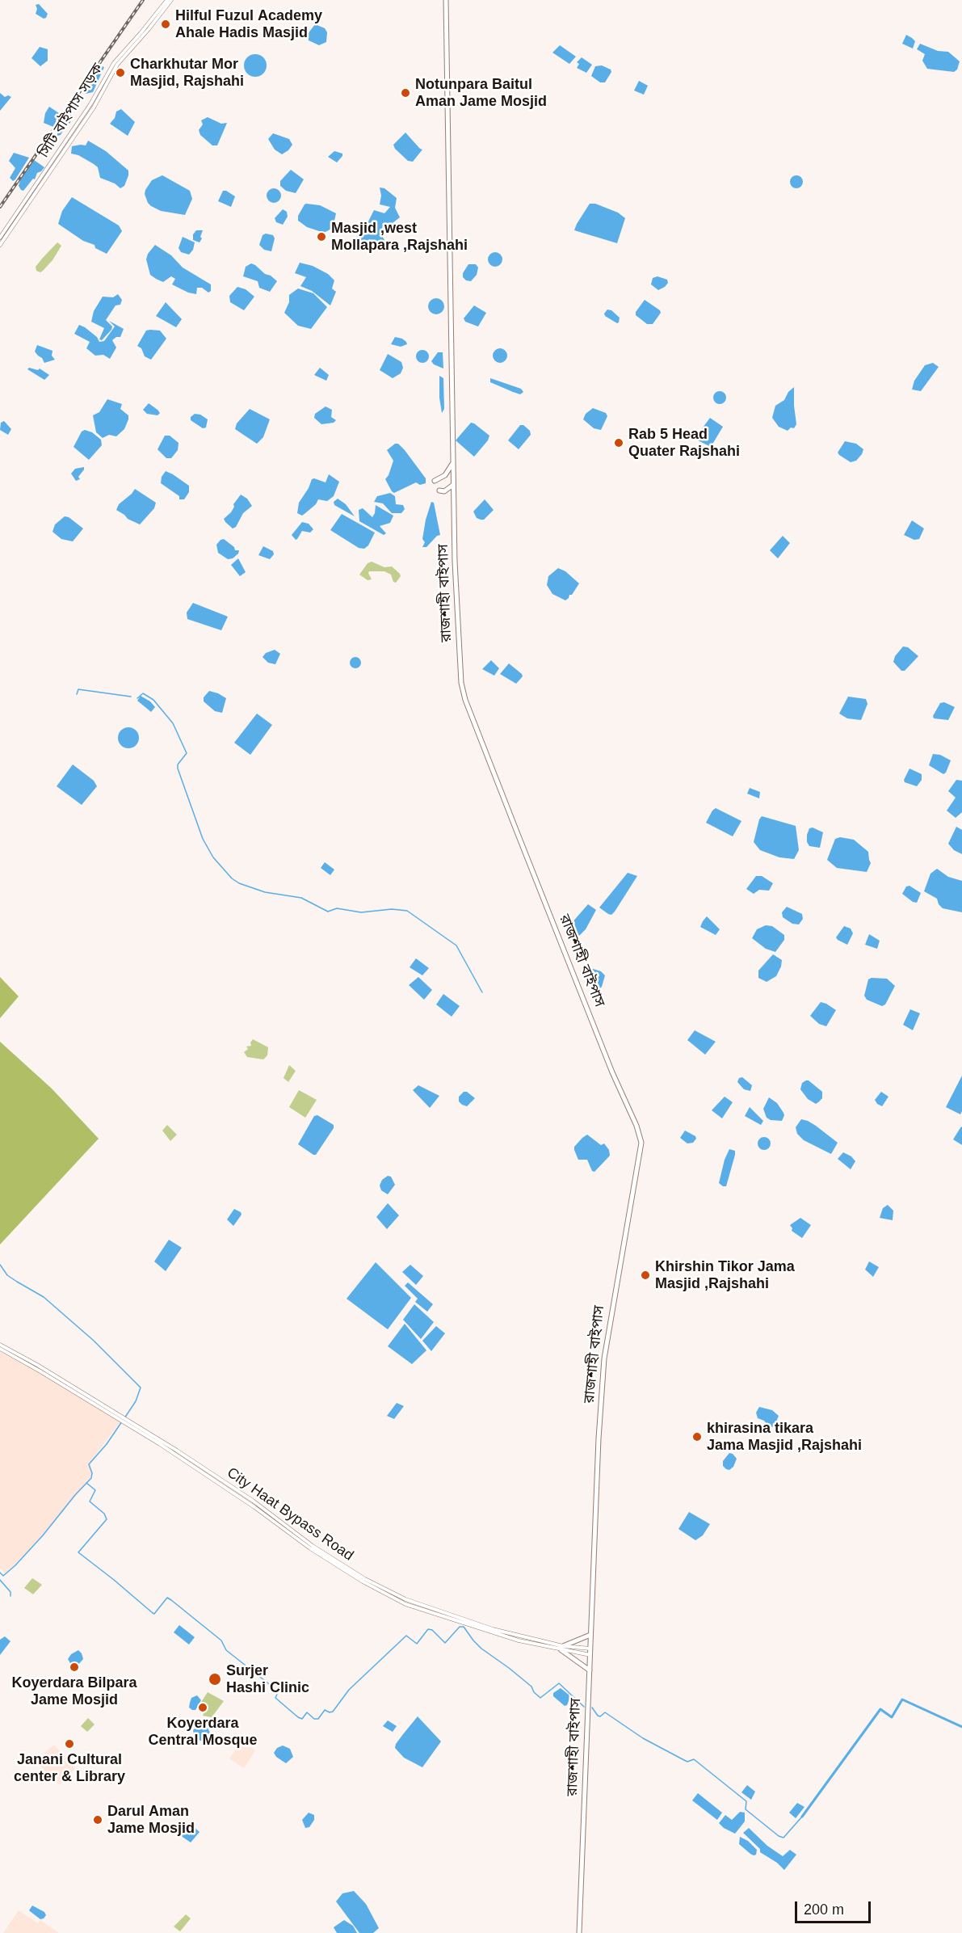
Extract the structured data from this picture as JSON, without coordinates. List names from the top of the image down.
{
  "streets": {
    "highway": ["রাজশাহী বাইপাস"],
    "main road": ["সিটি বাইপাস সড়ক", "City Haat Bypass Road"]
  },
  "crossings": [
    ["রাজশাহী বাইপাস", "City Haat Bypass Road"]
  ],
  "places": [
    "Hilful Fuzul Academy Ahale Hadis Masjid",
    "Charkhutar Mor Masjid, Rajshahi",
    "Notunpara Baitul Aman Jame Mosjid",
    "Masjid ,west Mollapara ,Rajshahi",
    "Rab 5 Head Quater Rajshahi",
    "Khirshin Tikor Jama Masjid ,Rajshahi",
    "khirasina tikara Jama Masjid ,Rajshahi",
    "Koyerdara Bilpara Jame Mosjid",
    "Surjer Hashi Clinic",
    "Koyerdara Central Mosque",
    "Janani Cultural center & Library",
    "Darul Aman Jame Mosjid"
  ],
  "scale_bar": "200 m"
}
